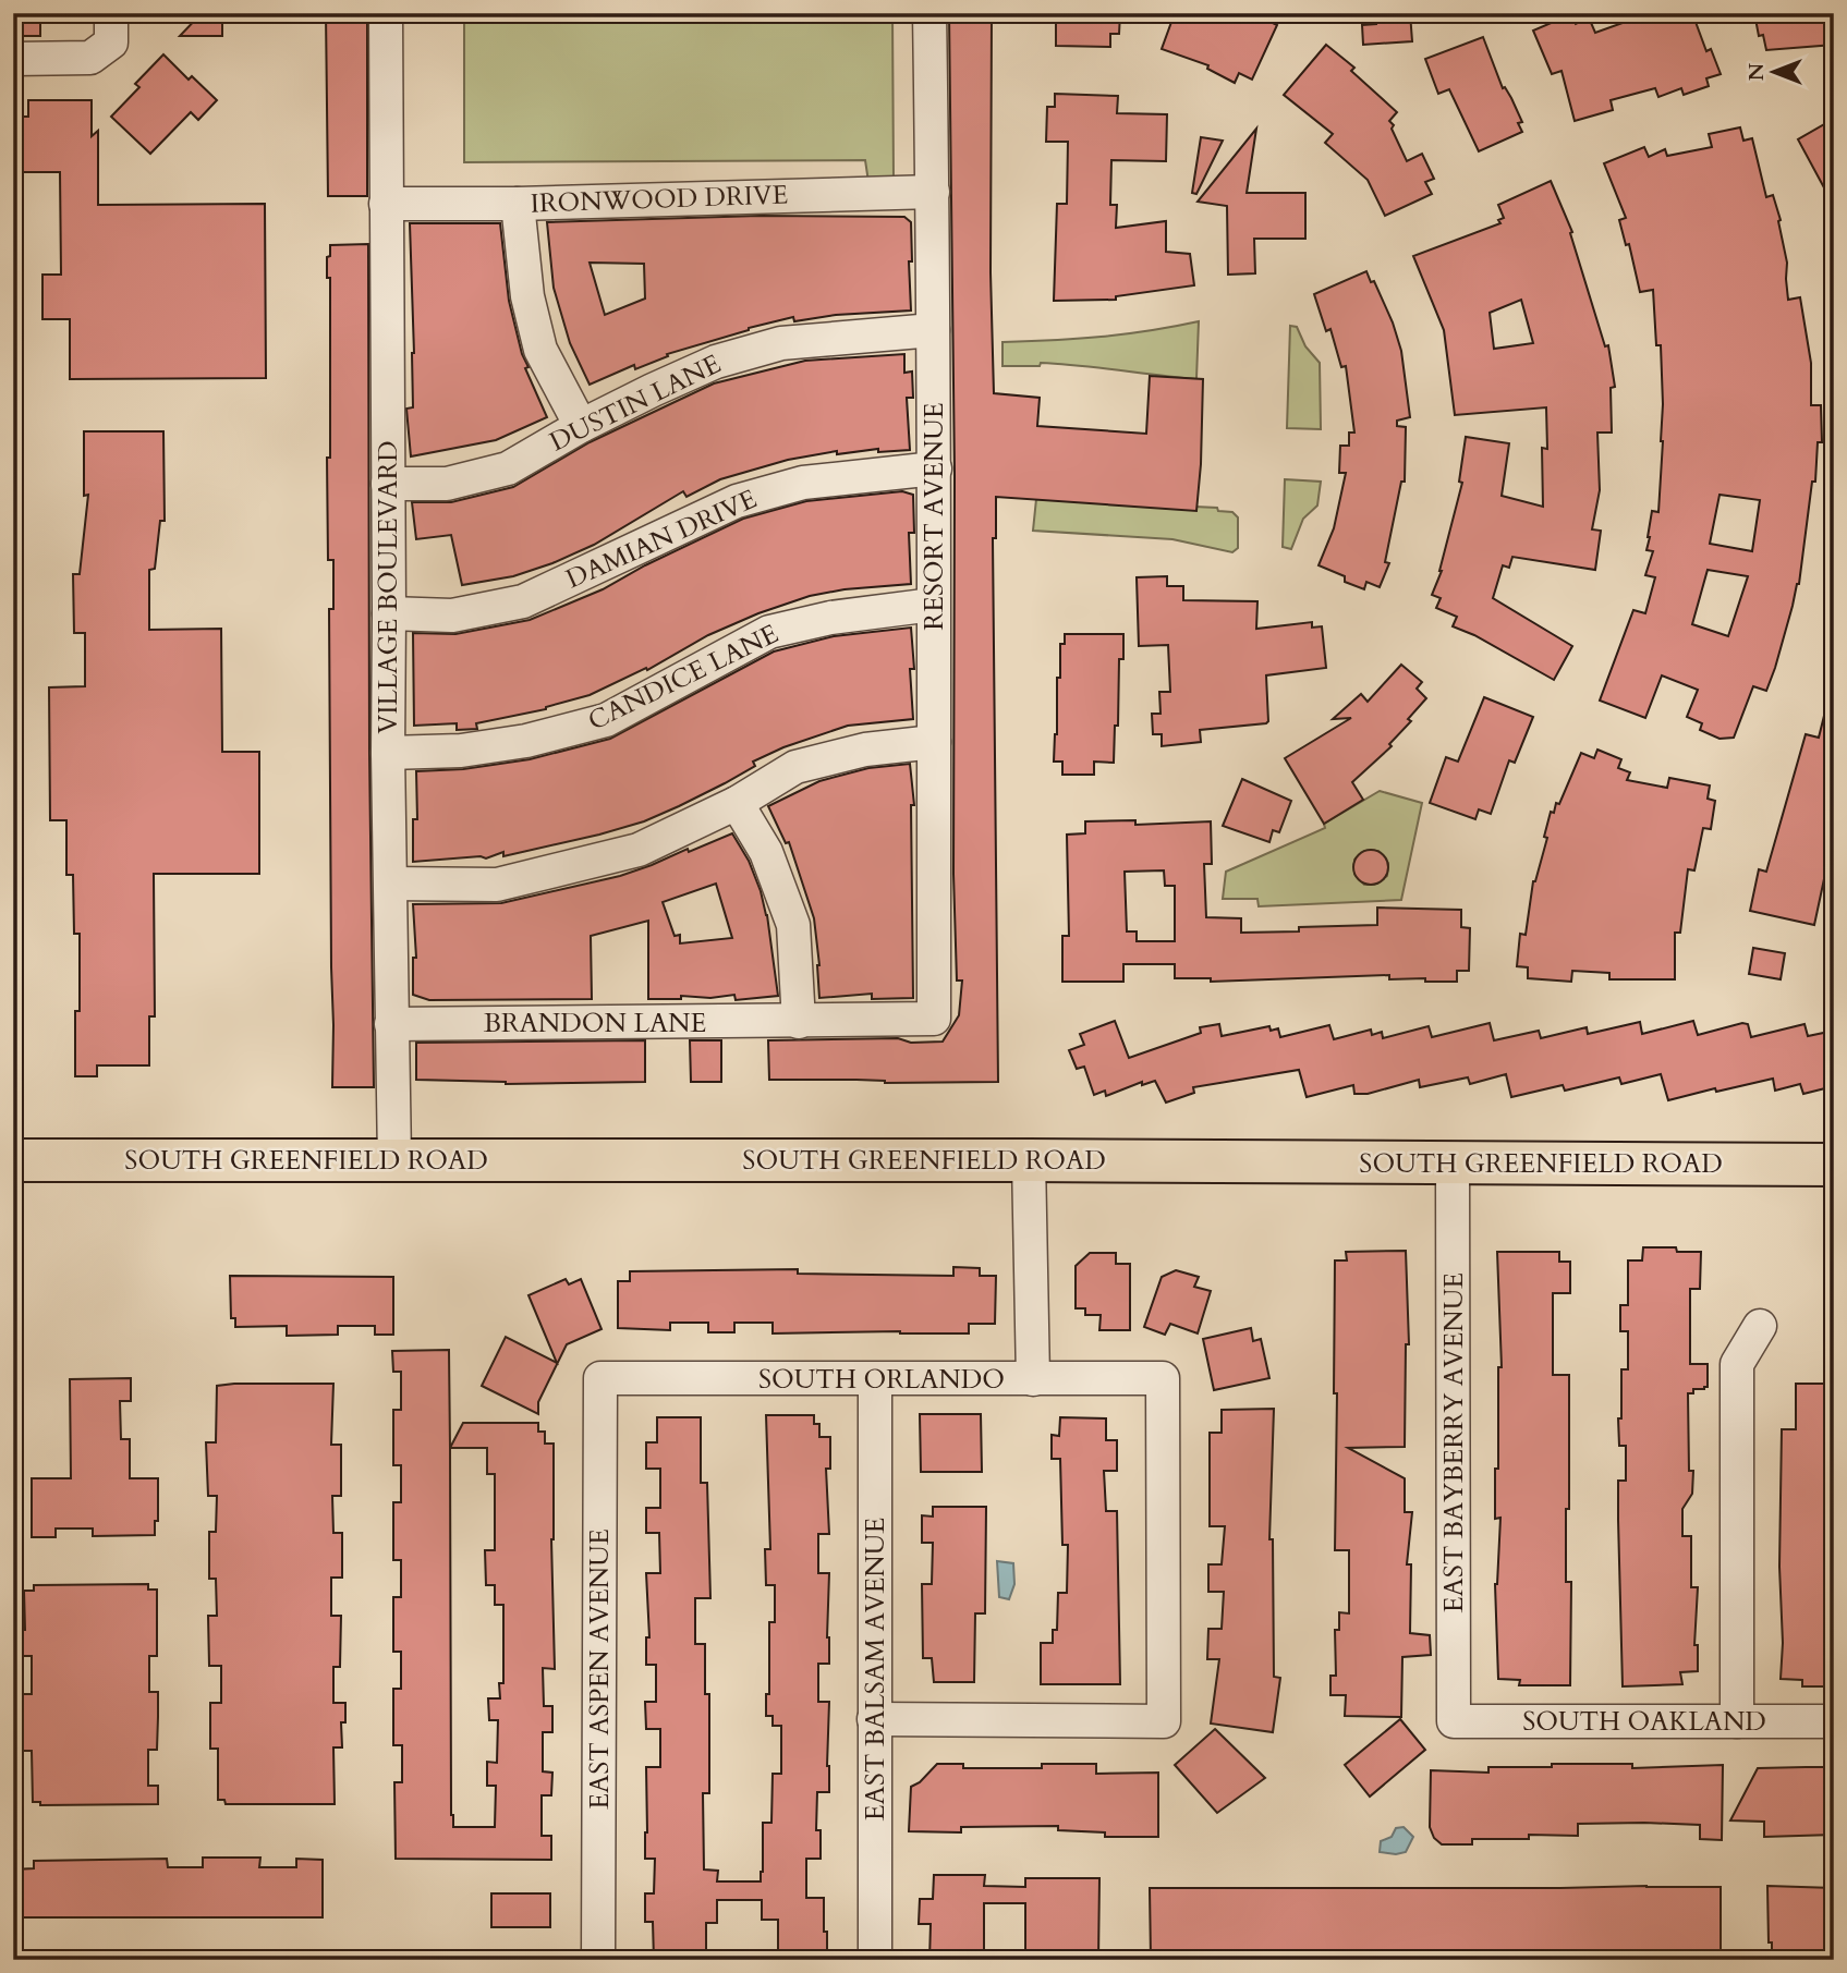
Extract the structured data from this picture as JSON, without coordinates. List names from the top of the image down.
{
  "streets": {
    "main road": ["SOUTH GREENFIELD ROAD"],
    "street": [
      "IRONWOOD DRIVE",
      "DUSTIN LANE",
      "RESORT AVENUE",
      "DAMIAN DRIVE",
      "VILLAGE BOULEVARD",
      "CANDICE LANE",
      "BRANDON LANE",
      "SOUTH ORLANDO",
      "EAST BAYBERRY AVENUE",
      "EAST ASPEN AVENUE",
      "EAST BALSAM AVENUE",
      "SOUTH OAKLAND"
    ]
  },
  "crossings": [
    ["IRONWOOD DRIVE", "RESORT AVENUE"],
    ["IRONWOOD DRIVE", "VILLAGE BOULEVARD"],
    ["DUSTIN LANE", "RESORT AVENUE"],
    ["DUSTIN LANE", "VILLAGE BOULEVARD"],
    ["RESORT AVENUE", "DAMIAN DRIVE"],
    ["RESORT AVENUE", "CANDICE LANE"],
    ["RESORT AVENUE", "BRANDON LANE"],
    ["DAMIAN DRIVE", "VILLAGE BOULEVARD"],
    ["VILLAGE BOULEVARD", "CANDICE LANE"],
    ["VILLAGE BOULEVARD", "BRANDON LANE"],
    ["VILLAGE BOULEVARD", "SOUTH GREENFIELD ROAD"],
    ["SOUTH GREENFIELD ROAD", "EAST BAYBERRY AVENUE"],
    ["SOUTH ORLANDO", "EAST ASPEN AVENUE"],
    ["SOUTH ORLANDO", "EAST BALSAM AVENUE"],
    ["EAST BAYBERRY AVENUE", "SOUTH OAKLAND"]
  ],
  "north": "left"
}
